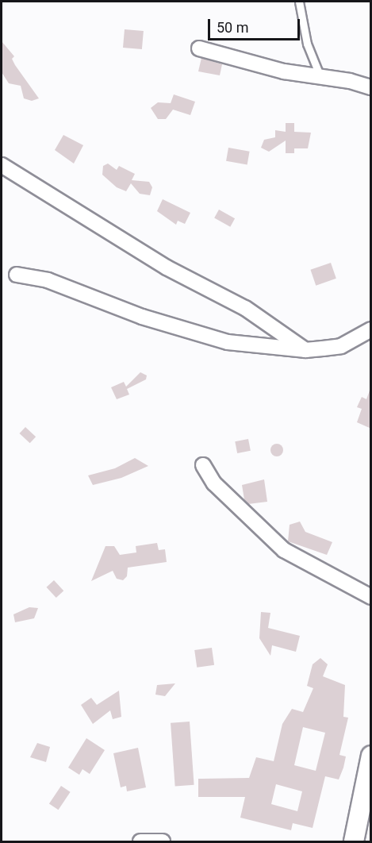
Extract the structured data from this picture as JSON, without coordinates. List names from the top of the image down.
{
  "scale_bar": "50 m"
}
